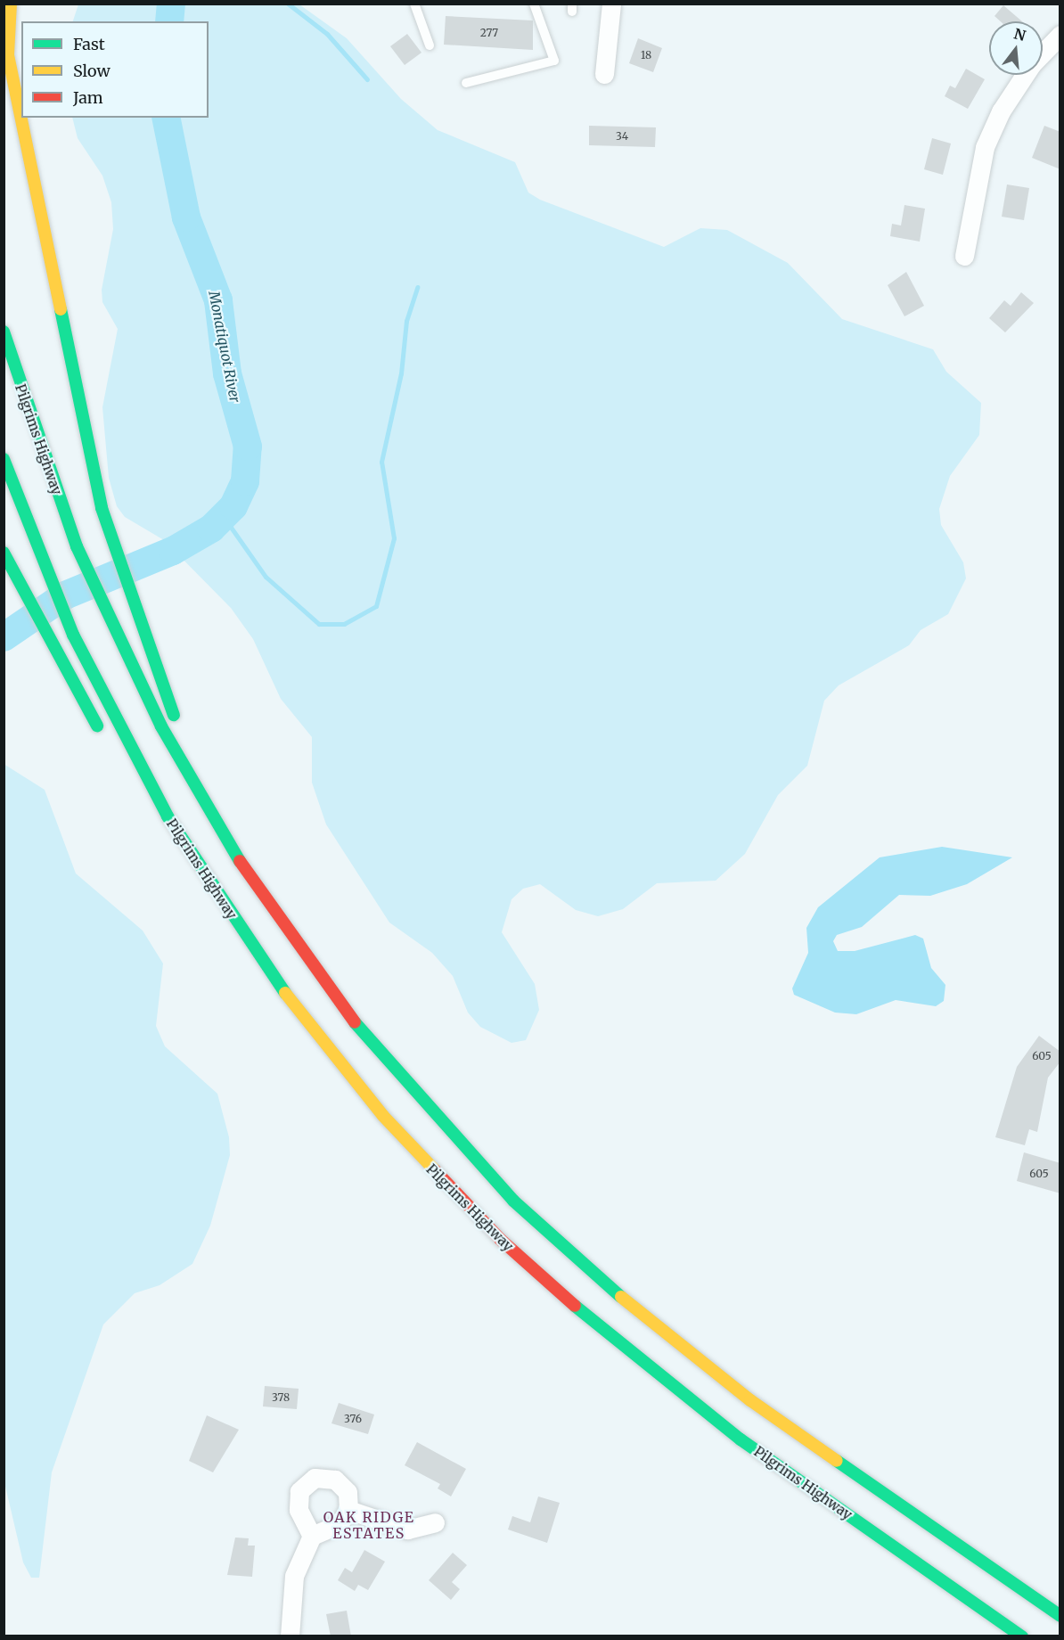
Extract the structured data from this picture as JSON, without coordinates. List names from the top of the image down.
{
  "streets": {
    "highway": ["Pilgrims Highway"]
  },
  "districts": ["OAK RIDGE ESTATES"],
  "water": ["Monatiquot River"],
  "house_numbers": [
    "277",
    "18",
    "34",
    "605",
    "605",
    "378",
    "376"
  ],
  "legend": ["Fast", "Slow", "Jam"],
  "north": "top"
}
